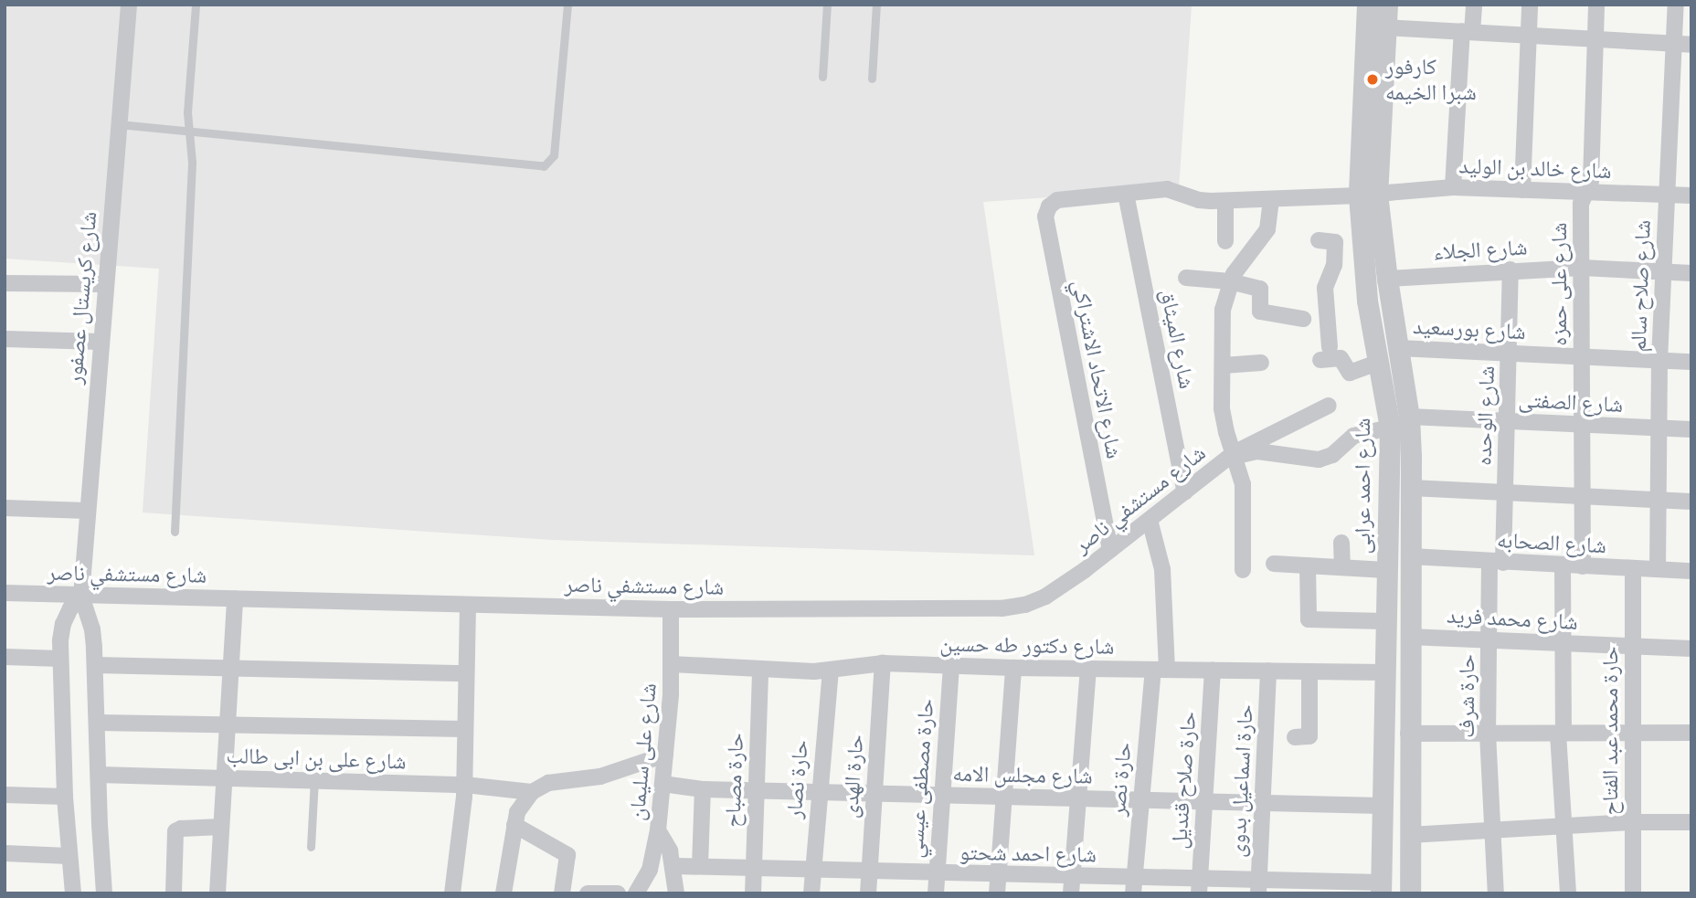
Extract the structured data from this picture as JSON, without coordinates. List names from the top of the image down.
{
  "streets": {
    "street": [
      "شارع خالد بن الوليد",
      "شارع الجلاء",
      "شارع على حمزه",
      "شارع صلاح سالم",
      "شارع كريستال عصفور",
      "شارع بورسعيد",
      "شارع الميثاق",
      "شارع الاتحاد الاشتراكي",
      "شارع الصفتى",
      "شارع الوحده",
      "شارع احمد عرابى",
      "شارع مستشفي ناصر",
      "شارع الصحابه",
      "شارع محمد فريد",
      "شارع دكتور طه حسين",
      "حارة شرف",
      "حارة محمد عبد الفتاح",
      "شارع على سليمان",
      "شارع على بن ابى طالب",
      "شارع مجلس الامه",
      "حارة الهدى",
      "حارة مصطفى عيسي",
      "حارة نصار",
      "حارة نصر",
      "حارة مصباح",
      "حارة صلاح قنديل",
      "حارة اسماعيل بدوى",
      "شارع احمد شحتو"
    ]
  },
  "crossings": [
    ["شارع خالد بن الوليد", "شارع على حمزه"],
    ["شارع خالد بن الوليد", "شارع صلاح سالم"],
    ["شارع خالد بن الوليد", "شارع الميثاق"],
    ["شارع خالد بن الوليد", "شارع الاتحاد الاشتراكي"],
    ["شارع خالد بن الوليد", "شارع احمد عرابى"],
    ["شارع الجلاء", "شارع على حمزه"],
    ["شارع الجلاء", "شارع صلاح سالم"],
    ["شارع الجلاء", "شارع الوحده"],
    ["شارع الجلاء", "شارع احمد عرابى"],
    ["شارع على حمزه", "شارع بورسعيد"],
    ["شارع على حمزه", "شارع الصفتى"],
    ["شارع على حمزه", "شارع الصحابه"],
    ["شارع صلاح سالم", "شارع بورسعيد"],
    ["شارع صلاح سالم", "شارع الصفتى"],
    ["شارع صلاح سالم", "شارع الصحابه"],
    ["شارع كريستال عصفور", "شارع مستشفي ناصر"],
    ["شارع كريستال عصفور", "شارع على بن ابى طالب"],
    ["شارع بورسعيد", "شارع الوحده"],
    ["شارع بورسعيد", "شارع احمد عرابى"],
    ["شارع الميثاق", "شارع مستشفي ناصر"],
    ["شارع الاتحاد الاشتراكي", "شارع مستشفي ناصر"],
    ["شارع الصفتى", "شارع الوحده"],
    ["شارع الصفتى", "شارع احمد عرابى"],
    ["شارع الوحده", "شارع الصحابه"],
    ["شارع الوحده", "حارة شرف"],
    ["شارع احمد عرابى", "شارع الصحابه"],
    ["شارع احمد عرابى", "شارع محمد فريد"],
    ["شارع احمد عرابى", "شارع دكتور طه حسين"],
    ["شارع احمد عرابى", "شارع مجلس الامه"],
    ["شارع احمد عرابى", "شارع احمد شحتو"],
    ["شارع مستشفي ناصر", "شارع على سليمان"],
    ["شارع مستشفي ناصر", "حارة نصر"],
    ["شارع الصحابه", "حارة شرف"],
    ["شارع الصحابه", "حارة محمد عبد الفتاح"],
    ["شارع محمد فريد", "حارة شرف"],
    ["شارع محمد فريد", "حارة محمد عبد الفتاح"],
    ["شارع دكتور طه حسين", "شارع على سليمان"],
    ["شارع دكتور طه حسين", "حارة الهدى"],
    ["شارع دكتور طه حسين", "حارة مصطفى عيسي"],
    ["شارع دكتور طه حسين", "حارة نصار"],
    ["شارع دكتور طه حسين", "حارة نصر"],
    ["شارع دكتور طه حسين", "حارة مصباح"],
    ["شارع دكتور طه حسين", "حارة صلاح قنديل"],
    ["شارع دكتور طه حسين", "حارة اسماعيل بدوى"],
    ["شارع على سليمان", "شارع مجلس الامه"],
    ["شارع مجلس الامه", "حارة الهدى"],
    ["شارع مجلس الامه", "حارة مصطفى عيسي"],
    ["شارع مجلس الامه", "حارة نصار"],
    ["شارع مجلس الامه", "حارة نصر"],
    ["شارع مجلس الامه", "حارة مصباح"],
    ["شارع مجلس الامه", "حارة صلاح قنديل"],
    ["شارع مجلس الامه", "حارة اسماعيل بدوى"],
    ["حارة الهدى", "شارع احمد شحتو"],
    ["حارة مصطفى عيسي", "شارع احمد شحتو"],
    ["حارة نصار", "شارع احمد شحتو"],
    ["حارة نصر", "شارع احمد شحتو"],
    ["حارة مصباح", "شارع احمد شحتو"],
    ["حارة صلاح قنديل", "شارع احمد شحتو"],
    ["حارة اسماعيل بدوى", "شارع احمد شحتو"]
  ],
  "places": ["كارفور شبرا الخيمه"]
}
